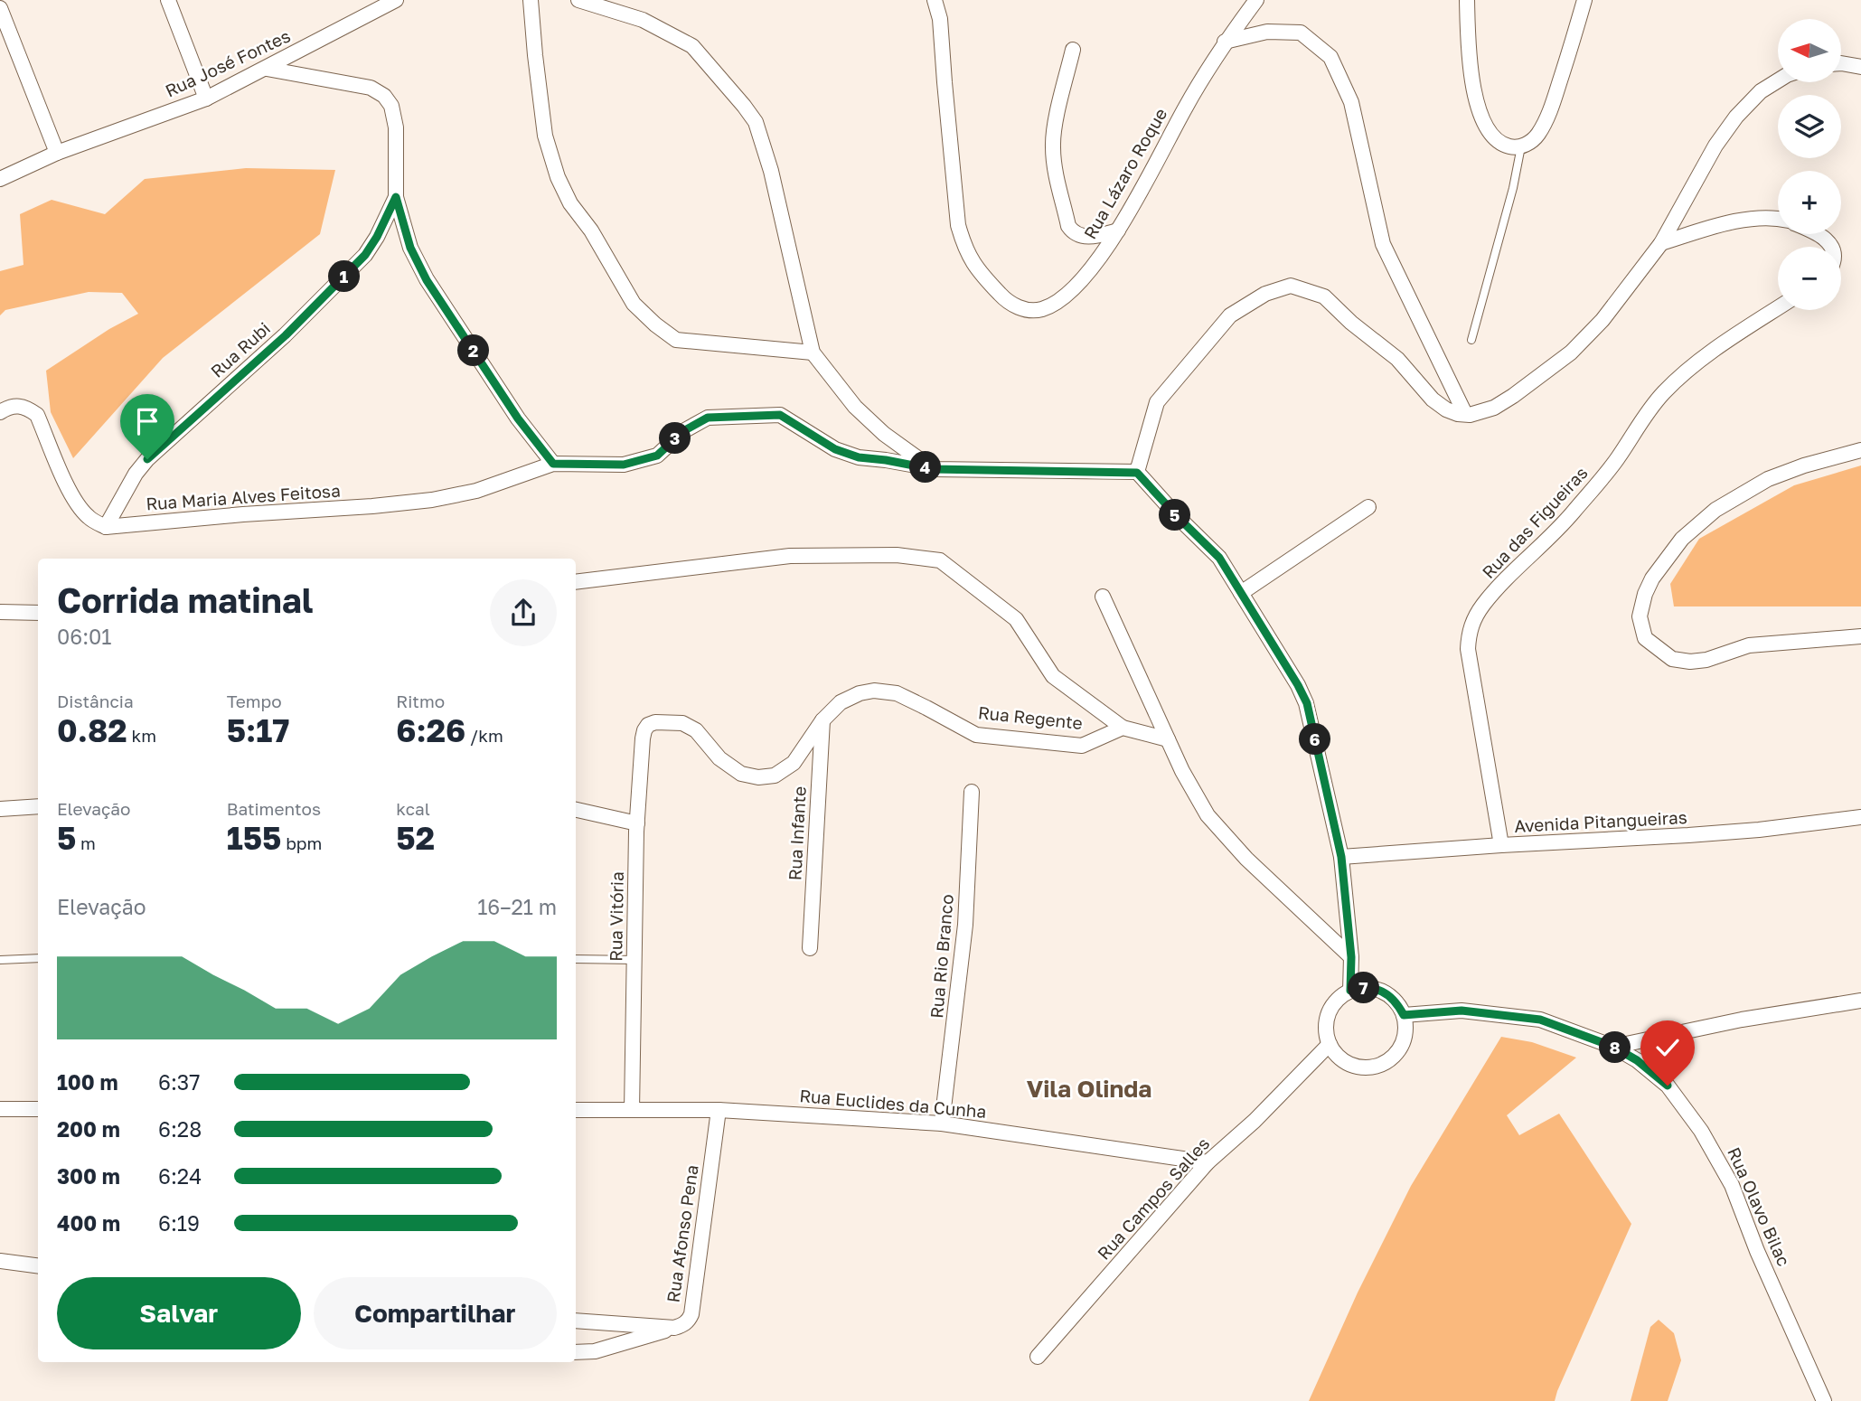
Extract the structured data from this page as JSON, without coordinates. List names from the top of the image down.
{
  "streets": {
    "street": [
      "Rua José Fontes",
      "Rua Lázaro Roque",
      "Rua Rubi",
      "Rua Maria Alves Feitosa",
      "Rua das Figueiras",
      "Rua Regente",
      "Avenida Pitangueiras",
      "Rua Infante",
      "Rua Vitória",
      "Rua Rio Branco",
      "Rua Euclides da Cunha",
      "Rua Campos Salles",
      "Rua Olavo Bilac",
      "Rua Afonso Pena"
    ]
  },
  "crossings": [
    ["Rua Rubi", "Rua Maria Alves Feitosa"],
    ["Rua das Figueiras", "Avenida Pitangueiras"],
    ["Rua Regente", "Rua Infante"],
    ["Rua Regente", "Rua Vitória"],
    ["Rua Vitória", "Rua Euclides da Cunha"],
    ["Rua Rio Branco", "Rua Euclides da Cunha"],
    ["Rua Euclides da Cunha", "Rua Campos Salles"],
    ["Rua Euclides da Cunha", "Rua Afonso Pena"],
    ["Rua Campos Salles", "Rua Olavo Bilac"]
  ],
  "districts": ["Vila Olinda"],
  "north": "left",
  "page": {
    "map_buttons": ["+", "−"],
    "pins": [
      "1",
      "2",
      "3",
      "4",
      "5",
      "6",
      "7",
      "8"
    ],
    "heading": ["Corrida matinal", "06:01"],
    "stats": [
      ["Distância", "0.82 km"],
      ["Tempo", "5:17"],
      ["Ritmo", "6:26 /km"],
      ["Elevação", "5 m"],
      ["Batimentos", "155 bpm"],
      ["kcal", "52"]
    ],
    "chart": ["Elevação", "16–21 m"],
    "list": [
      {
        "name": "100 m",
        "note": "6:37"
      },
      {
        "name": "200 m",
        "note": "6:28"
      },
      {
        "name": "300 m",
        "note": "6:24"
      },
      {
        "name": "400 m",
        "note": "6:19"
      }
    ],
    "buttons": ["Salvar", "Compartilhar"]
  }
}
